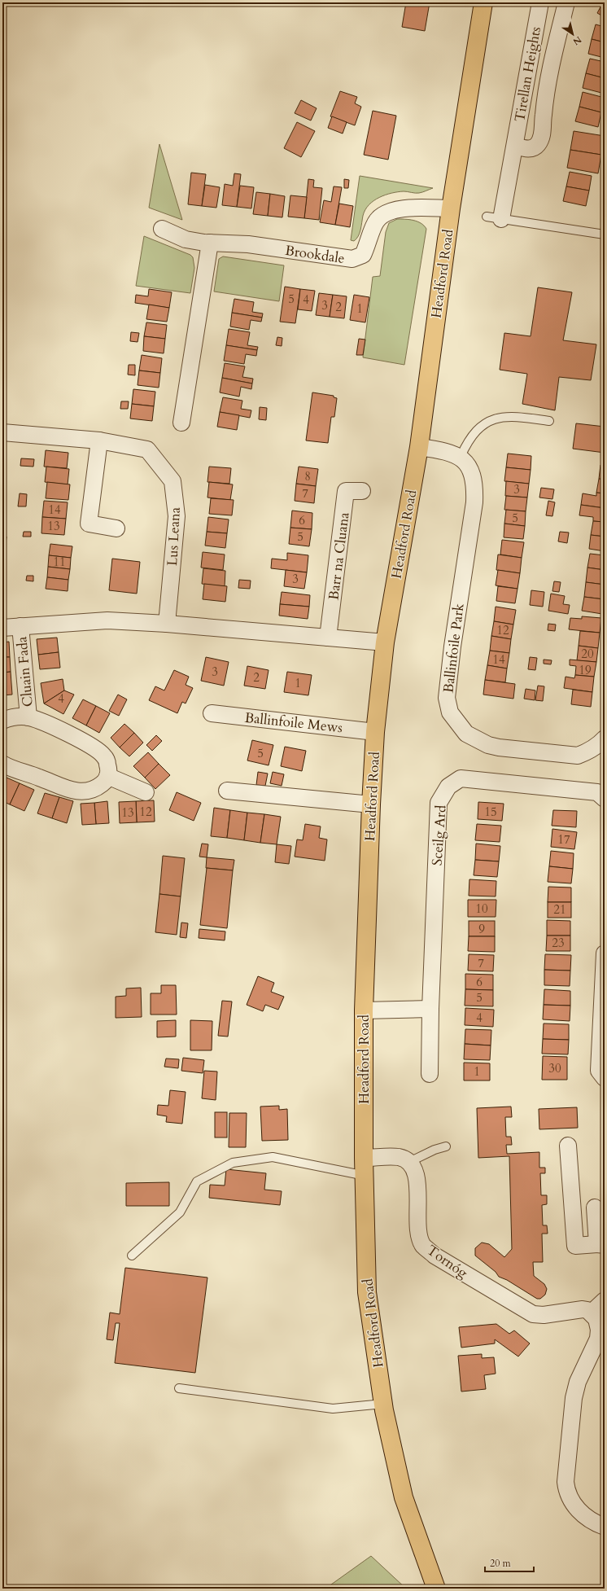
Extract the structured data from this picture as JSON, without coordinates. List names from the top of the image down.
{
  "streets": {
    "main road": ["Headford Road"],
    "street": [
      "Tirellan Heights",
      "Brookdale",
      "Lus Leana",
      "Barr na Cluana",
      "Ballinfoile Park",
      "Cluain Fada",
      "Ballinfoile Mews",
      "Sceilg Ard",
      "Tornóg"
    ]
  },
  "crossings": [
    ["Brookdale", "Headford Road"],
    ["Headford Road", "Ballinfoile Mews"],
    ["Lus Leana", "Cluain Fada"]
  ],
  "house_numbers": [
    "5",
    "4",
    "3",
    "2",
    "1",
    "8",
    "3",
    "7",
    "14",
    "5",
    "6",
    "13",
    "5",
    "11",
    "3",
    "12",
    "20",
    "14",
    "19",
    "3",
    "2",
    "1",
    "4",
    "5",
    "12",
    "15",
    "13",
    "17",
    "10",
    "21",
    "9",
    "23",
    "7",
    "6",
    "5",
    "4",
    "30",
    "1"
  ],
  "scale_bar": "20 m",
  "north": "bottom right"
}
